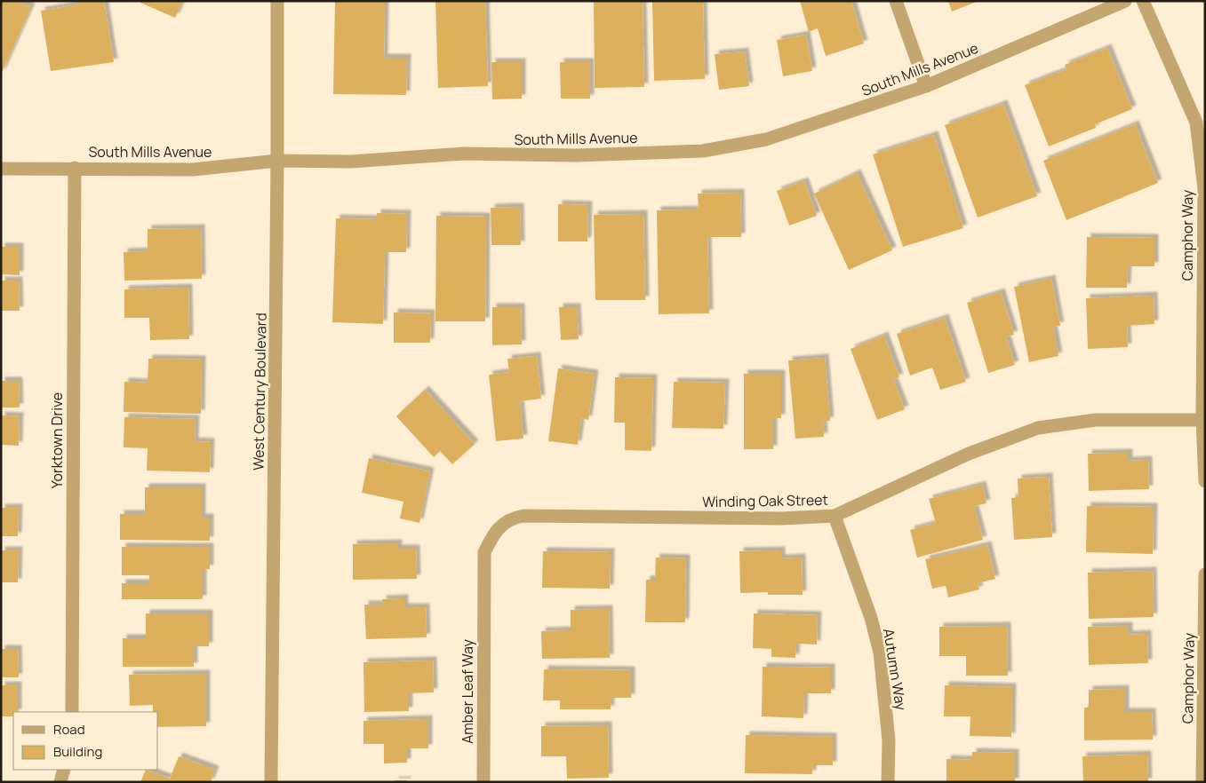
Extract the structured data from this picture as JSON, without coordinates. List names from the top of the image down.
{
  "streets": {
    "street": [
      "South Mills Avenue",
      "Camphor Way",
      "West Century Boulevard",
      "Yorktown Drive",
      "Winding Oak Street",
      "Autumn Way",
      "Amber Leaf Way"
    ]
  },
  "crossings": [
    ["South Mills Avenue", "West Century Boulevard"],
    ["South Mills Avenue", "Yorktown Drive"],
    ["Camphor Way", "Winding Oak Street"],
    ["Winding Oak Street", "Autumn Way"],
    ["Winding Oak Street", "Amber Leaf Way"]
  ],
  "legend": ["Road", "Building"]
}
